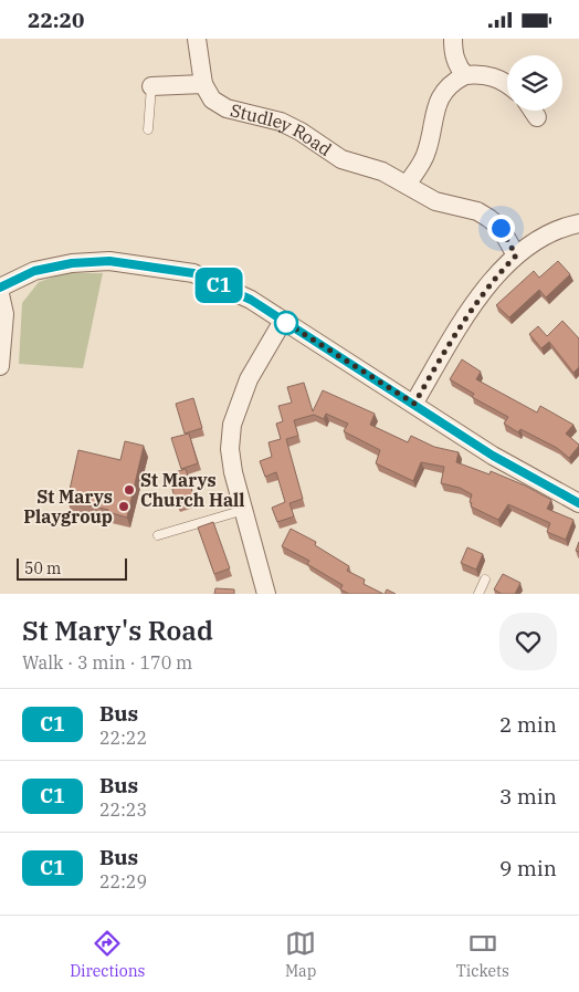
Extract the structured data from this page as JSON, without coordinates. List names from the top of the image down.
{
  "streets": {
    "street": ["Studley Road"]
  },
  "places": ["St Marys Church Hall", "St Marys Playgroup"],
  "lines": ["bus line C1"],
  "scale_bar": "50 m",
  "page": {
    "status": "22:20",
    "on_map": "C1",
    "scale": "50 m",
    "heading": ["St Mary's Road", "Walk · 3 min · 170 m"],
    "list": [
      {
        "mark": "C1",
        "name": "Bus",
        "note": "22:22",
        "value": "2 min"
      },
      {
        "mark": "C1",
        "name": "Bus",
        "note": "22:23",
        "value": "3 min"
      },
      {
        "mark": "C1",
        "name": "Bus",
        "note": "22:29",
        "value": "9 min"
      }
    ],
    "tabs": ["Directions", "Map", "Tickets"]
  }
}
